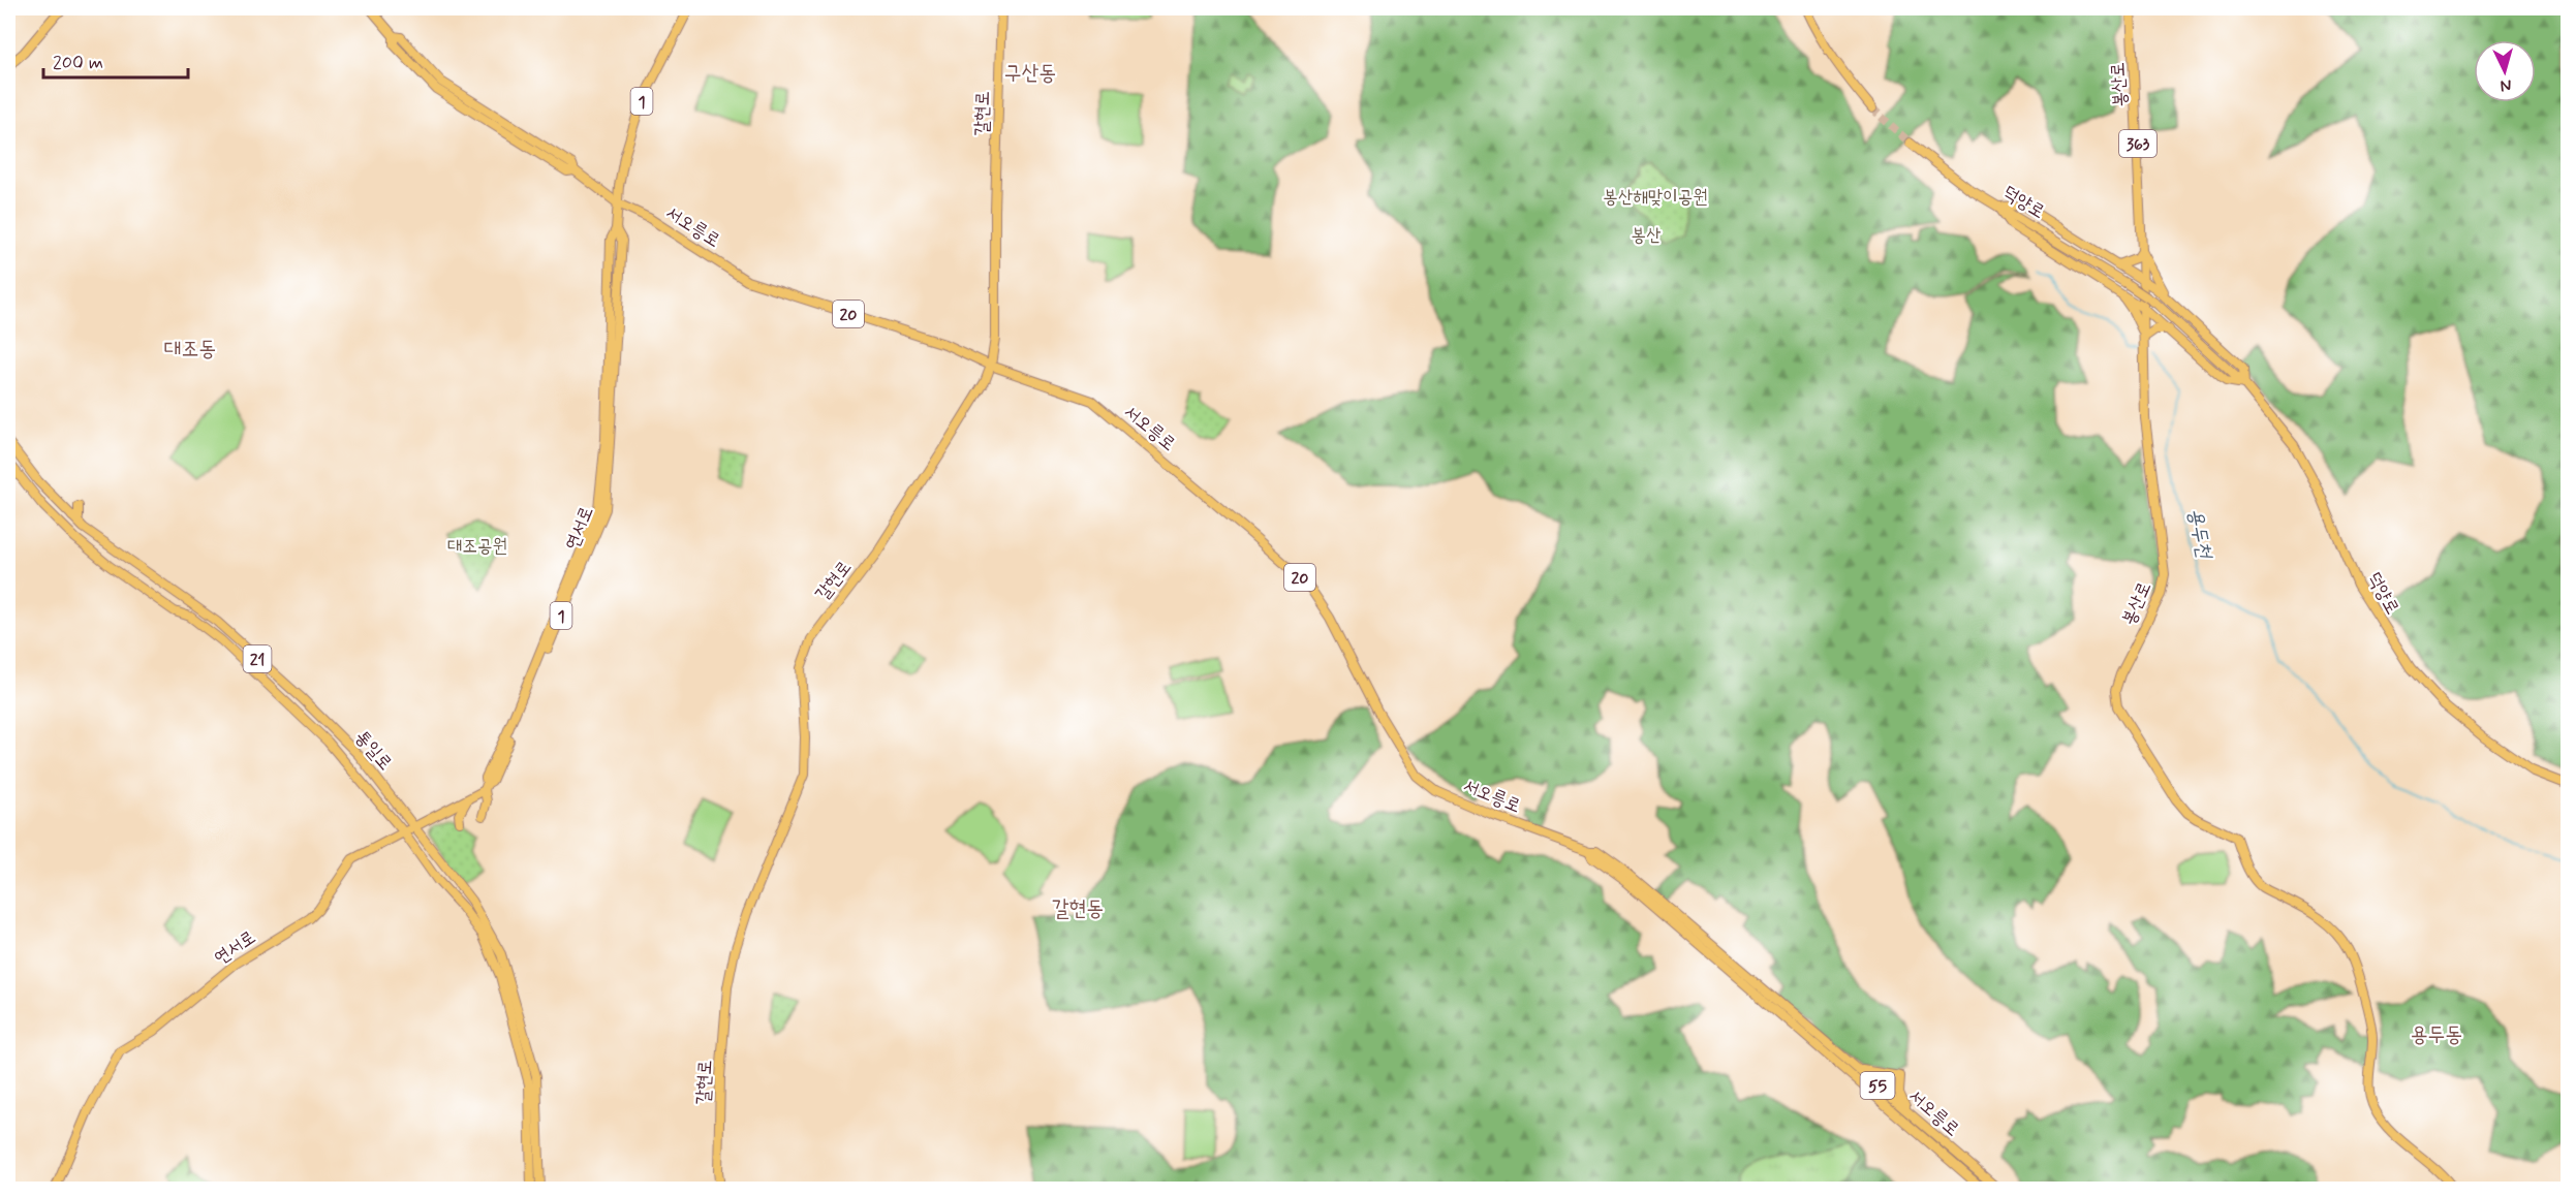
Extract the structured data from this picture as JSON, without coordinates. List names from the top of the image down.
{
  "streets": {
    "main road": [
      "봉산로",
      "1",
      "갈현로",
      "363",
      "덕양로",
      "서오릉로",
      "20",
      "연서로",
      "21",
      "통일로",
      "55"
    ]
  },
  "crossings": [
    ["1", "연서로"],
    ["갈현로", "서오릉로"],
    ["서오릉로", "연서로"],
    ["연서로", "통일로"]
  ],
  "districts": [
    "구산동",
    "대조동",
    "갈현동",
    "용두동"
  ],
  "water": ["용두천"],
  "parks": ["봉산해맞이공원", "봉산", "대조공원"],
  "scale_bar": "200 m",
  "north": "bottom"
}
